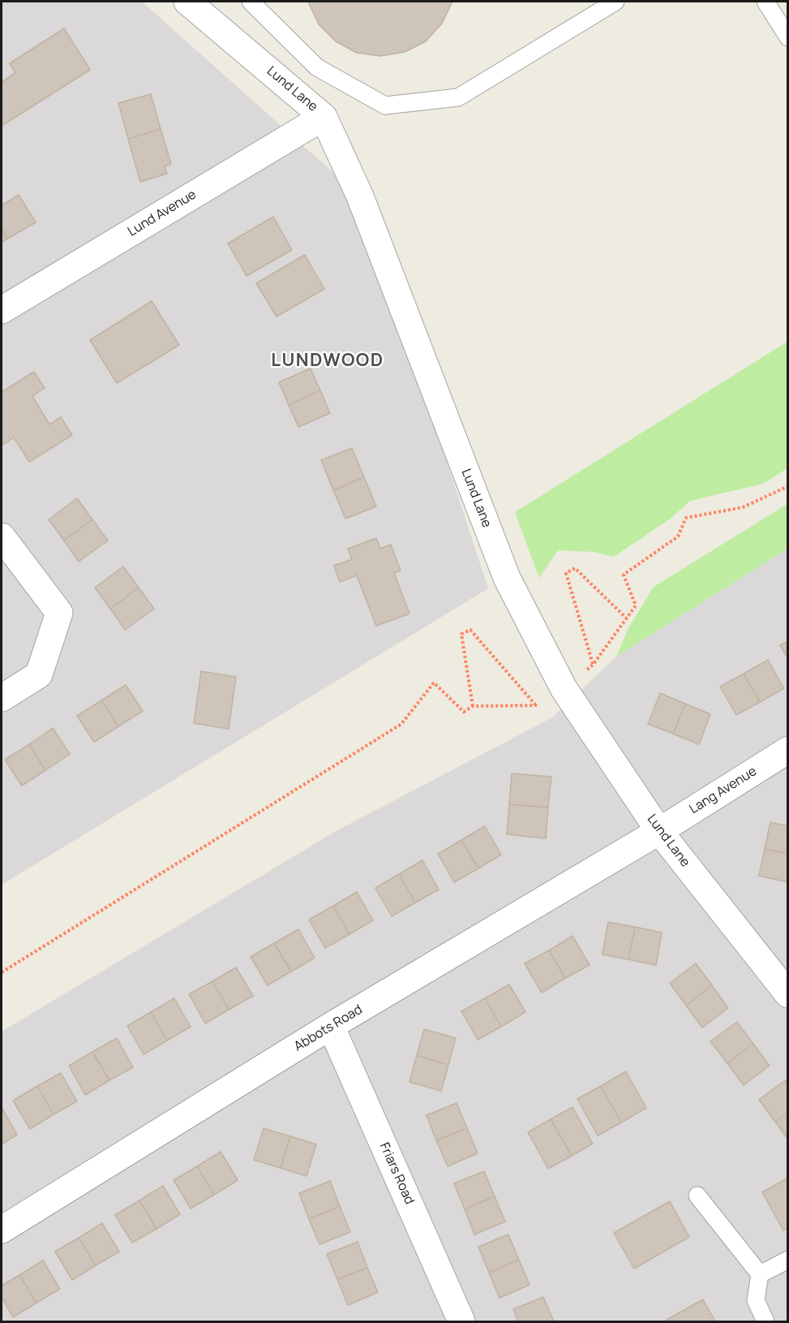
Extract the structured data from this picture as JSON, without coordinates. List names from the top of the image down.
{
  "streets": {
    "street": [
      "Lund Lane",
      "Lund Avenue",
      "Lang Avenue",
      "Abbots Road",
      "Friars Road"
    ]
  },
  "crossings": [
    ["Lund Lane", "Lund Avenue"],
    ["Lund Lane", "Lang Avenue"],
    ["Lund Lane", "Abbots Road"],
    ["Lang Avenue", "Abbots Road"],
    ["Abbots Road", "Friars Road"]
  ],
  "districts": ["LUNDWOOD"]
}
